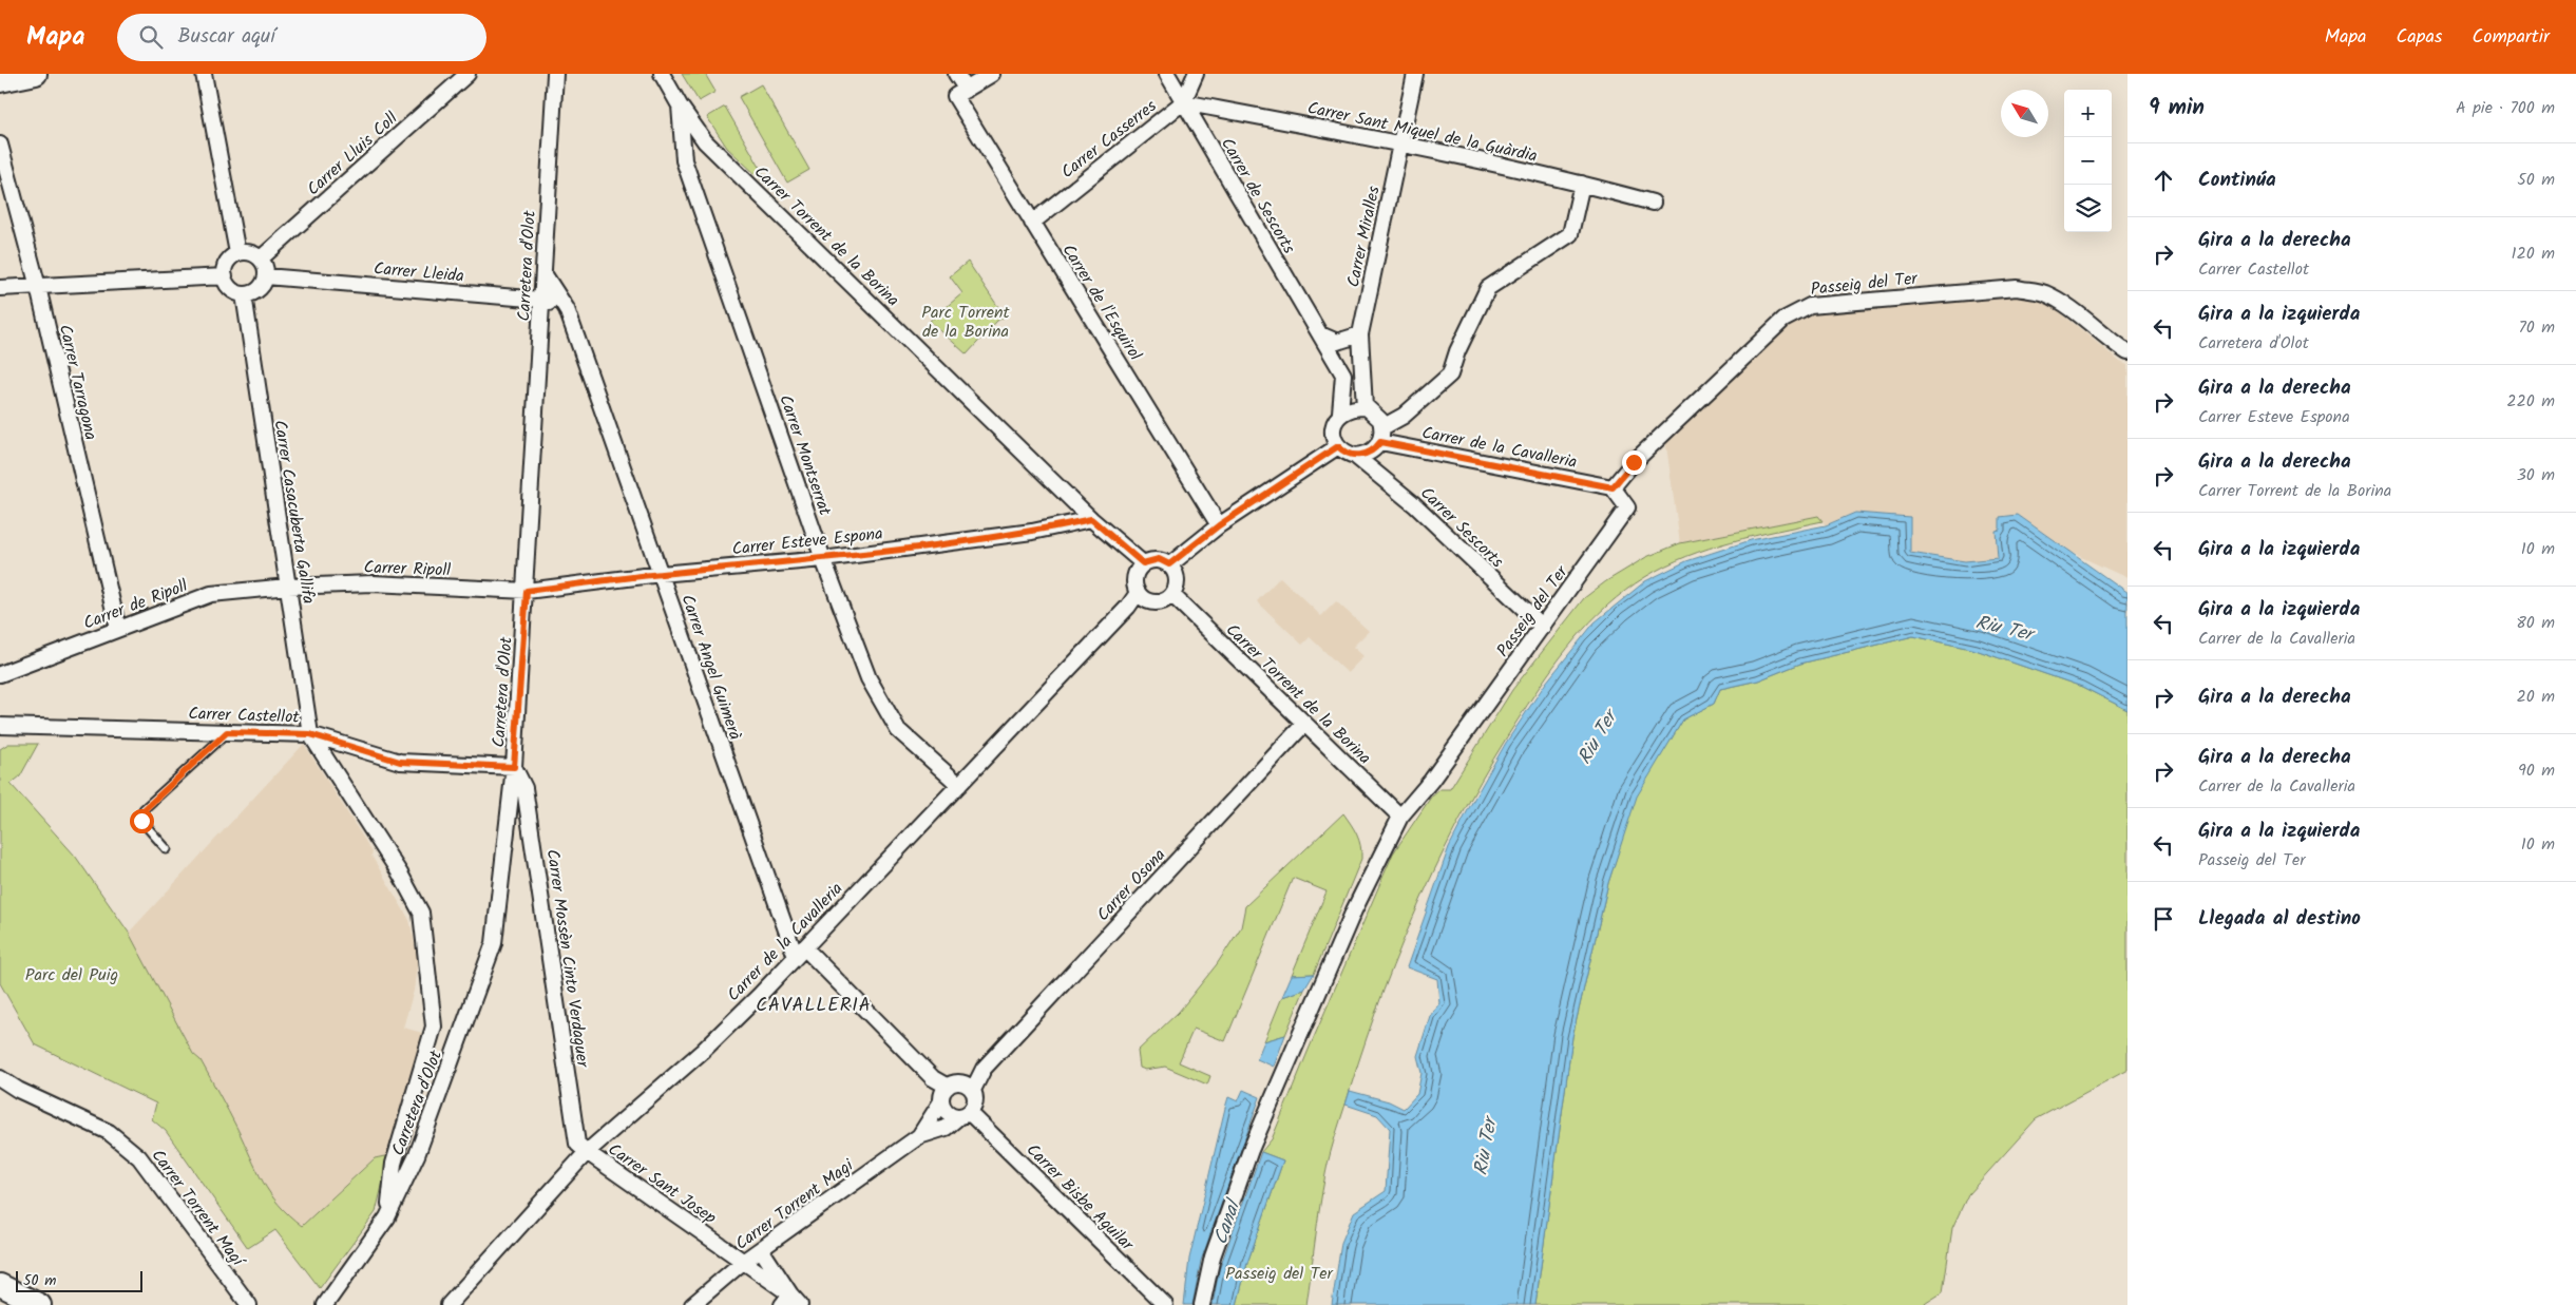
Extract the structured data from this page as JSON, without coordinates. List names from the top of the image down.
{
  "streets": {
    "street": [
      "Carrer Sant Miquel de la Guàrdia",
      "Carrer Casserres",
      "Carrer Lluis Coll",
      "Carrer de Sescorts",
      "Carrer Torrent de la Borina",
      "Carrer Miralles",
      "Carretera d'Olot",
      "Carrer Lleida",
      "Passeig del Ter",
      "Carrer de l'Esquirol",
      "Carrer Tarragona",
      "Carrer de la Cavalleria",
      "Carrer Montserrat",
      "Carrer Casacuberta Gallifa",
      "Carrer Sescorts",
      "Carrer Esteve Espona",
      "Carrer Ripoll",
      "Carrer de Ripoll",
      "Carrer Angel Guimerà",
      "Carrer Castellot",
      "Carrer Osona",
      "Carrer Mossèn Cinto Verdaguer",
      "Carrer Sant Josep",
      "Carrer Bisbe Aguilar",
      "Carrer Torrent Magi",
      "Carrer Torrent Magí"
    ]
  },
  "crossings": [
    ["Carrer Sant Miquel de la Guàrdia", "Carrer Casserres"],
    ["Carrer Sant Miquel de la Guàrdia", "Carrer de Sescorts"],
    ["Carrer Sant Miquel de la Guàrdia", "Carrer Miralles"],
    ["Carrer Casserres", "Carrer de Sescorts"],
    ["Carrer Casserres", "Carrer de l'Esquirol"],
    ["Carrer Lluis Coll", "Carrer Lleida"],
    ["Carrer Lluis Coll", "Carrer Casacuberta Gallifa"],
    ["Carrer de Sescorts", "Carrer Miralles"],
    ["Carrer de Sescorts", "Carrer de la Cavalleria"],
    ["Carrer de Sescorts", "Carrer Sescorts"],
    ["Carrer Torrent de la Borina", "Passeig del Ter"],
    ["Carrer Torrent de la Borina", "Carrer de la Cavalleria"],
    ["Carrer Torrent de la Borina", "Carrer Montserrat"],
    ["Carrer Torrent de la Borina", "Carrer Esteve Espona"],
    ["Carrer Torrent de la Borina", "Carrer Osona"],
    ["Carrer Miralles", "Carrer de la Cavalleria"],
    ["Carrer Miralles", "Carrer Sescorts"],
    ["Carretera d'Olot", "Carrer Lleida"],
    ["Carretera d'Olot", "Carrer Esteve Espona"],
    ["Carretera d'Olot", "Carrer Ripoll"],
    ["Carretera d'Olot", "Carrer Angel Guimerà"],
    ["Carretera d'Olot", "Carrer Castellot"],
    ["Carretera d'Olot", "Carrer Mossèn Cinto Verdaguer"],
    ["Carrer Lleida", "Carrer Casacuberta Gallifa"],
    ["Carrer Lleida", "Carrer Angel Guimerà"],
    ["Passeig del Ter", "Carrer de la Cavalleria"],
    ["Passeig del Ter", "Carrer Sescorts"],
    ["Carrer Tarragona", "Carrer de Ripoll"],
    ["Carrer de la Cavalleria", "Carrer Montserrat"],
    ["Carrer de la Cavalleria", "Carrer Sescorts"],
    ["Carrer de la Cavalleria", "Carrer Angel Guimerà"],
    ["Carrer de la Cavalleria", "Carrer Mossèn Cinto Verdaguer"],
    ["Carrer de la Cavalleria", "Carrer Sant Josep"],
    ["Carrer Montserrat", "Carrer Esteve Espona"],
    ["Carrer Casacuberta Gallifa", "Carrer Ripoll"],
    ["Carrer Casacuberta Gallifa", "Carrer de Ripoll"],
    ["Carrer Casacuberta Gallifa", "Carrer Castellot"],
    ["Carrer Esteve Espona", "Carrer Ripoll"],
    ["Carrer Esteve Espona", "Carrer Angel Guimerà"],
    ["Carrer Ripoll", "Carrer de Ripoll"],
    ["Carrer Castellot", "Carrer Mossèn Cinto Verdaguer"],
    ["Carrer Osona", "Carrer Bisbe Aguilar"],
    ["Carrer Osona", "Carrer Torrent Magi"],
    ["Carrer Mossèn Cinto Verdaguer", "Carrer Sant Josep"],
    ["Carrer Sant Josep", "Carrer Torrent Magi"],
    ["Carrer Bisbe Aguilar", "Carrer Torrent Magi"]
  ],
  "districts": ["CAVALLERIA"],
  "water": ["Riu Ter", "Canal"],
  "parks": ["Parc Torrent de la Borina", "Parc del Puig", "Passeig del Ter"],
  "scale_bar": "50 m",
  "north": "top left",
  "page": {
    "header": "Mapa",
    "search": "Buscar aquí",
    "nav": ["Mapa", "Capas", "Compartir"],
    "heading": ["9 min", "A pie · 700 m"],
    "map_buttons": ["+", "−"],
    "list": [
      ["Continúa", "50 m"],
      ["Gira a la derecha", "Carrer Castellot", "120 m"],
      ["Gira a la izquierda", "Carretera d'Olot", "70 m"],
      ["Gira a la derecha", "Carrer Esteve Espona", "220 m"],
      ["Gira a la derecha", "Carrer Torrent de la Borina", "30 m"],
      ["Gira a la izquierda", "10 m"],
      ["Gira a la izquierda", "Carrer de la Cavalleria", "80 m"],
      ["Gira a la derecha", "20 m"],
      ["Gira a la derecha", "Carrer de la Cavalleria", "90 m"],
      ["Gira a la izquierda", "Passeig del Ter", "10 m"],
      "Llegada al destino"
    ],
    "scale": "50 m"
  }
}
